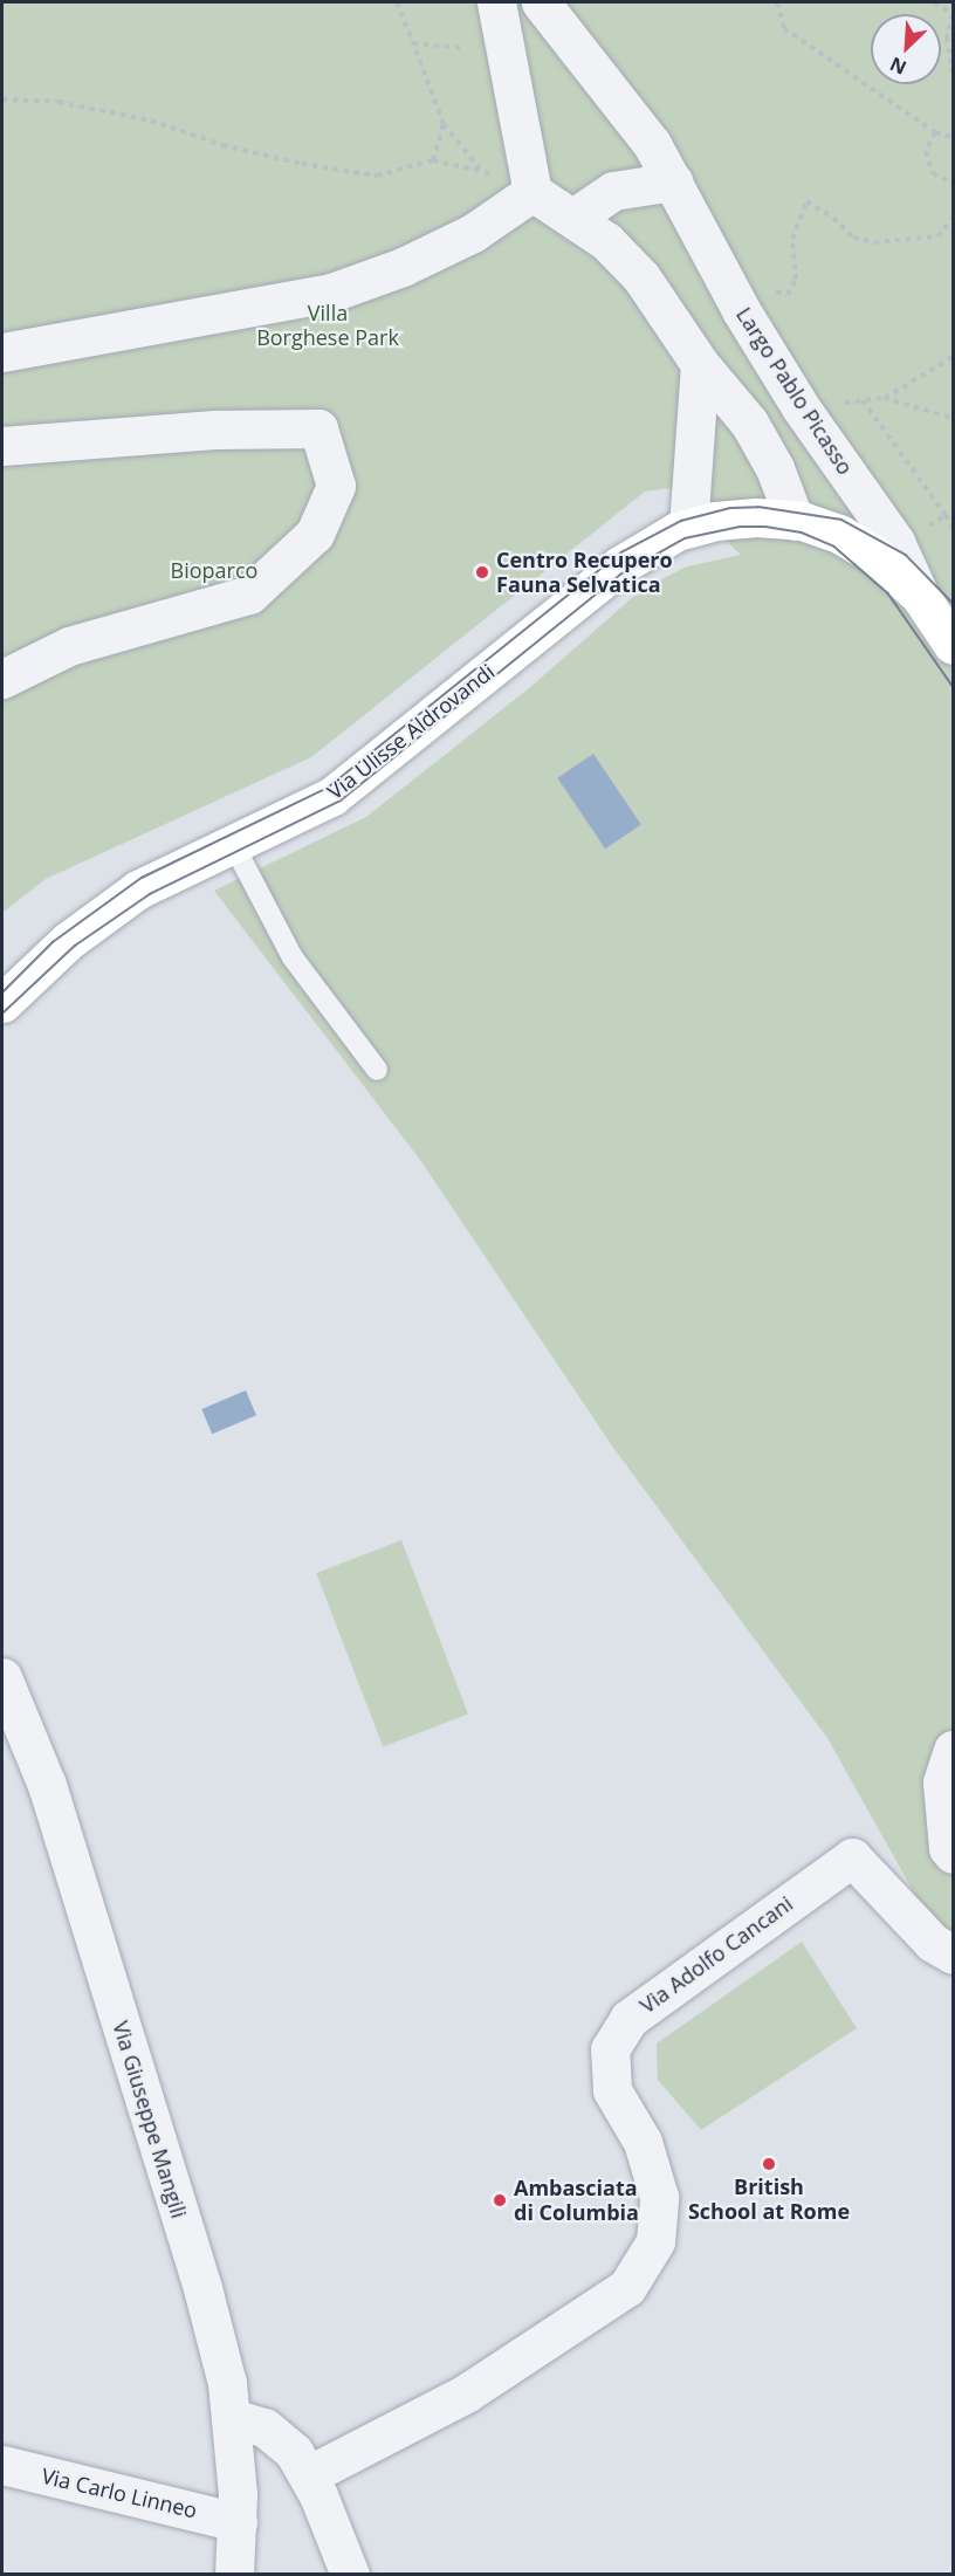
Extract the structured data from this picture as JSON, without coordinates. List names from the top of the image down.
{
  "streets": {
    "street": [
      "Largo Pablo Picasso",
      "Via Ulisse Aldrovandi",
      "Via Adolfo Cancani",
      "Via Giuseppe Mangili",
      "Via Carlo Linneo"
    ]
  },
  "crossings": [
    ["Largo Pablo Picasso", "Via Ulisse Aldrovandi"],
    ["Via Giuseppe Mangili", "Via Carlo Linneo"]
  ],
  "parks": ["Villa Borghese Park", "Bioparco"],
  "places": ["Centro Recupero Fauna Selvatica", "British School at Rome", "Ambasciata di Columbia"],
  "north": "bottom left"
}
